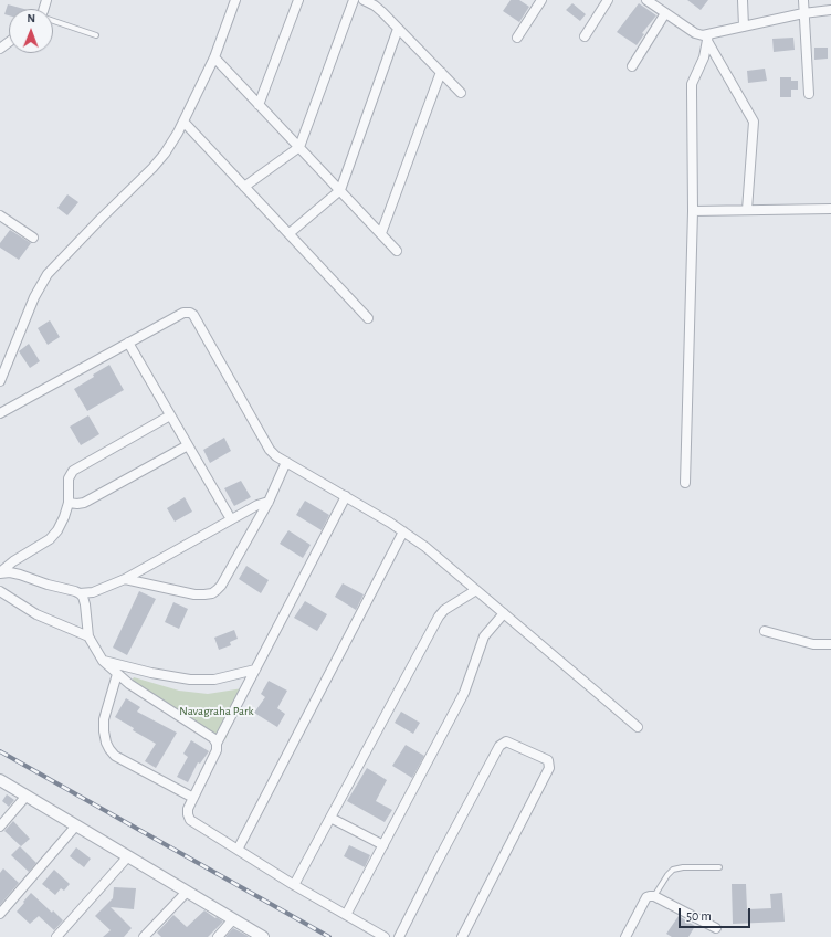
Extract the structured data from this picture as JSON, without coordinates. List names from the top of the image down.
{
  "parks": ["Navagraha Park"],
  "scale_bar": "50 m",
  "north": "top"
}
